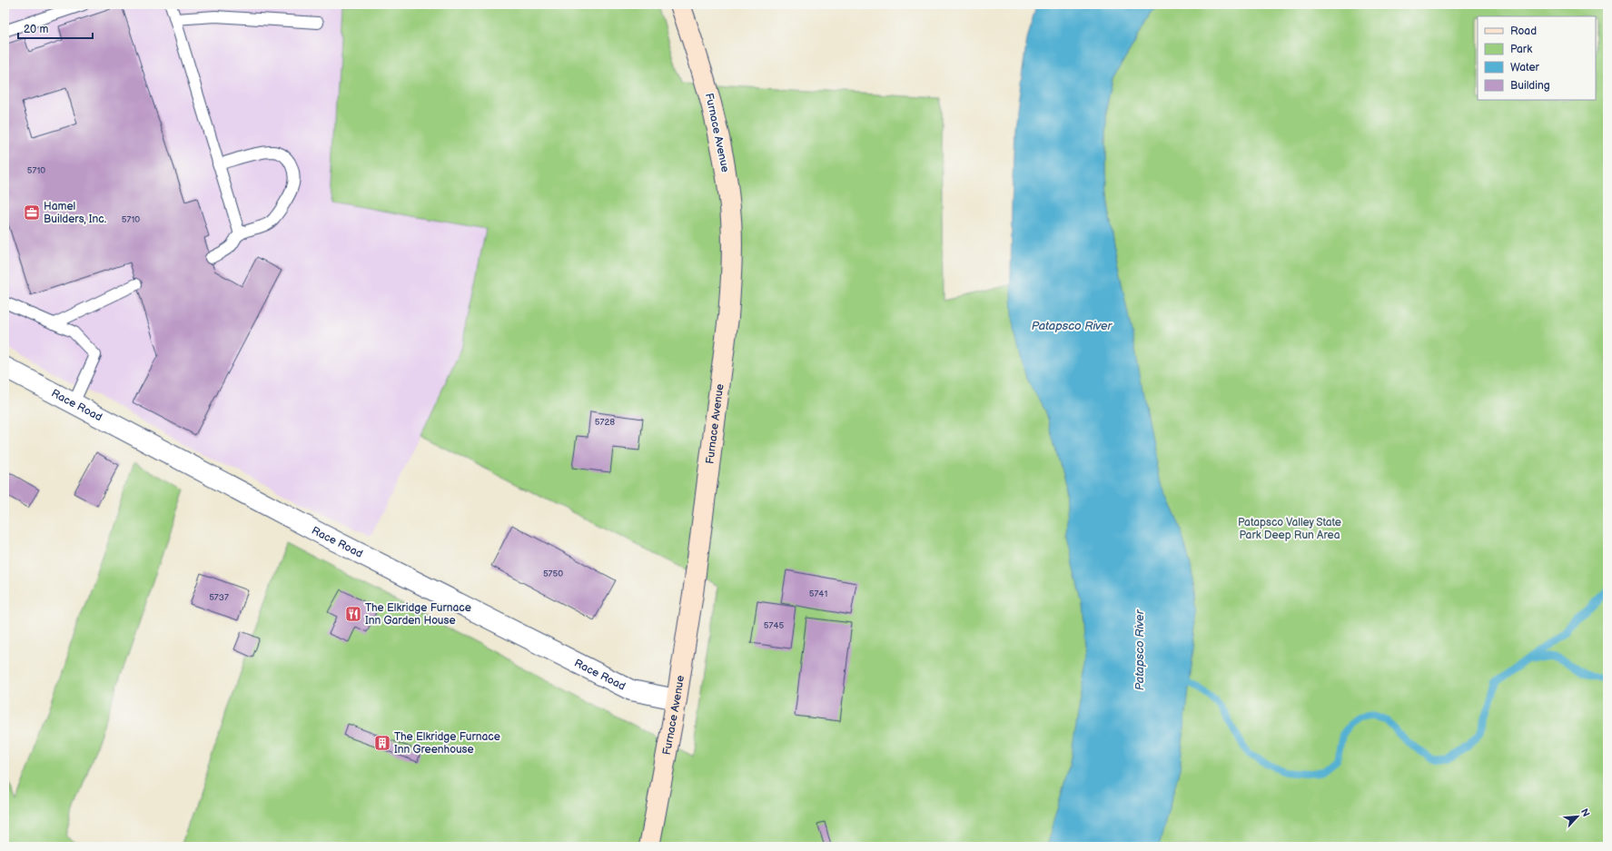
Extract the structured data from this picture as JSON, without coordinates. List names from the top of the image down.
{
  "streets": {
    "street": ["Furnace Avenue", "Race Road"]
  },
  "crossings": [
    ["Furnace Avenue", "Race Road"]
  ],
  "water": ["Patapsco River"],
  "parks": ["Patapsco Valley State Park Deep Run Area"],
  "places": {
    "office": ["Hamel Builders, Inc."],
    "restaurant": ["The Elkridge Furnace Inn Garden House"],
    "building": ["The Elkridge Furnace Inn Greenhouse"]
  },
  "house_numbers": [
    "5710",
    "5710",
    "5728",
    "5750",
    "5741",
    "5737",
    "5745"
  ],
  "legend": [
    "Road",
    "Park",
    "Water",
    "Building"
  ],
  "scale_bar": "20 m",
  "north": "top right"
}
